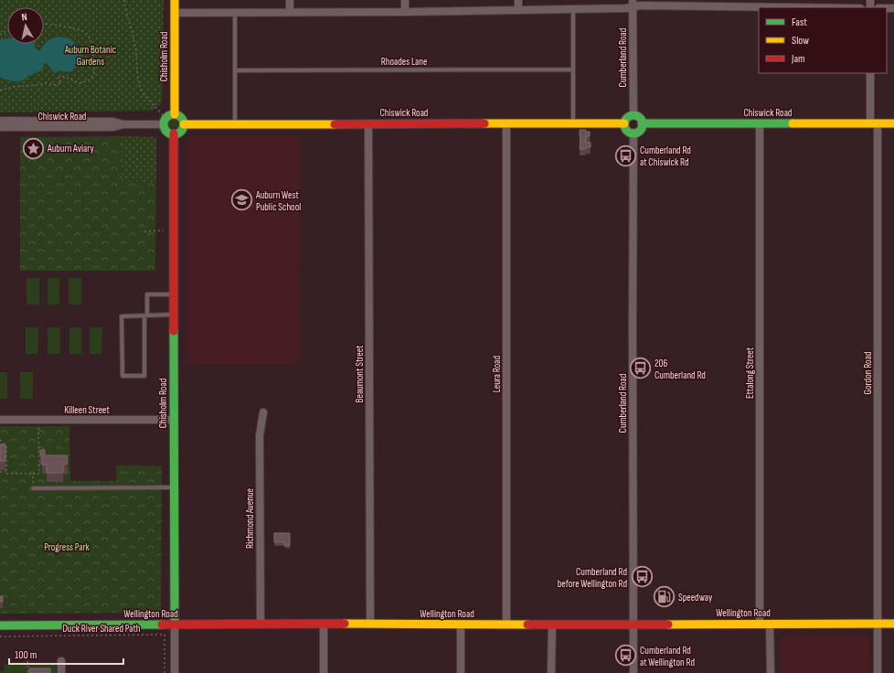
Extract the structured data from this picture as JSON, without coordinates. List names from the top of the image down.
{
  "streets": {
    "main road": ["Chisholm Road", "Chiswick Road", "Wellington Road"],
    "street": [
      "Cumberland Road",
      "Ettalong Street",
      "Gordon Road",
      "Beaumont Street",
      "Leura Road",
      "Killeen Street",
      "Richmond Avenue"
    ],
    "lane": ["Rhoades Lane"],
    "path": ["Duck River Shared Path"]
  },
  "crossings": [
    ["Chisholm Road", "Chiswick Road"],
    ["Chisholm Road", "Killeen Street"],
    ["Chisholm Road", "Wellington Road"],
    ["Cumberland Road", "Chiswick Road"],
    ["Cumberland Road", "Wellington Road"],
    ["Chiswick Road", "Ettalong Street"],
    ["Chiswick Road", "Gordon Road"],
    ["Chiswick Road", "Beaumont Street"],
    ["Chiswick Road", "Leura Road"],
    ["Ettalong Street", "Wellington Road"],
    ["Gordon Road", "Wellington Road"],
    ["Beaumont Street", "Wellington Road"],
    ["Leura Road", "Wellington Road"],
    ["Richmond Avenue", "Wellington Road"]
  ],
  "parks": ["Auburn Botanic Gardens", "Progress Park"],
  "places": {
    "place": ["Auburn Aviary"],
    "bus stop": [
      "Cumberland Rd at Chiswick Rd",
      "206 Cumberland Rd",
      "Cumberland Rd before Wellington Rd",
      "Cumberland Rd at Wellington Rd"
    ],
    "school or university": ["Auburn West Public School"],
    "fuel station": ["Speedway"]
  },
  "legend": ["Fast", "Slow", "Jam"],
  "scale_bar": "100 m",
  "north": "top"
}
